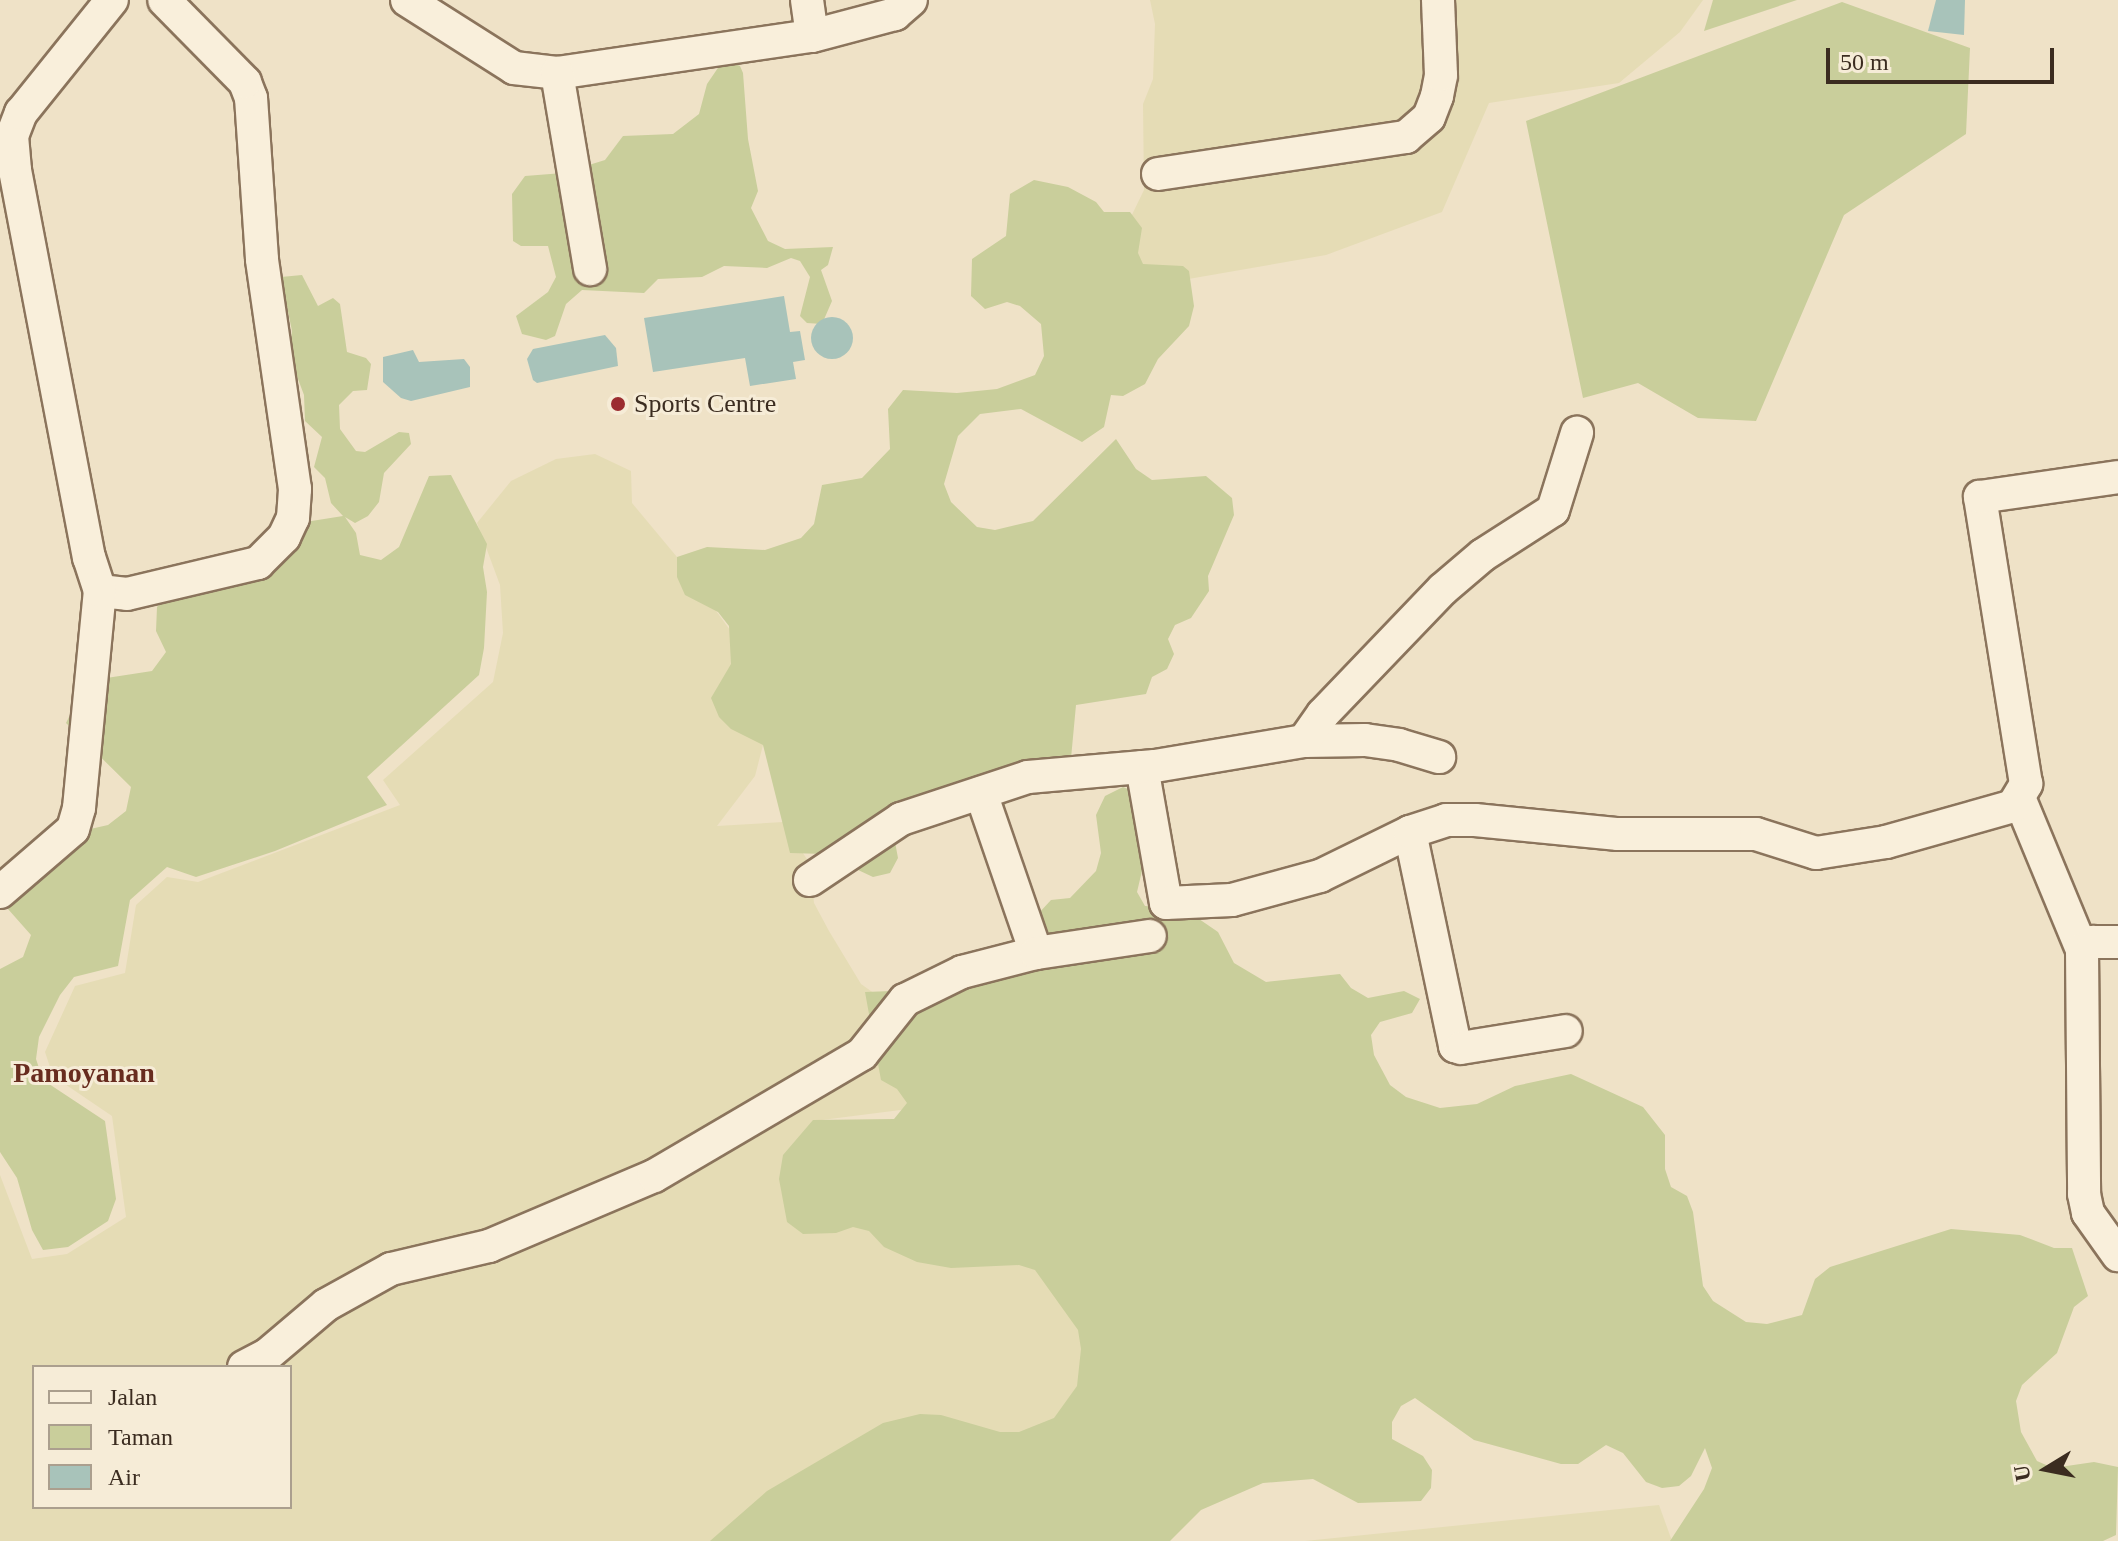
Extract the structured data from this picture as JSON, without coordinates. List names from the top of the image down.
{
  "districts": ["Pamoyanan"],
  "places": ["Sports Centre"],
  "legend": ["Jalan", "Taman", "Air"],
  "scale_bar": "50 m",
  "north": "left"
}
